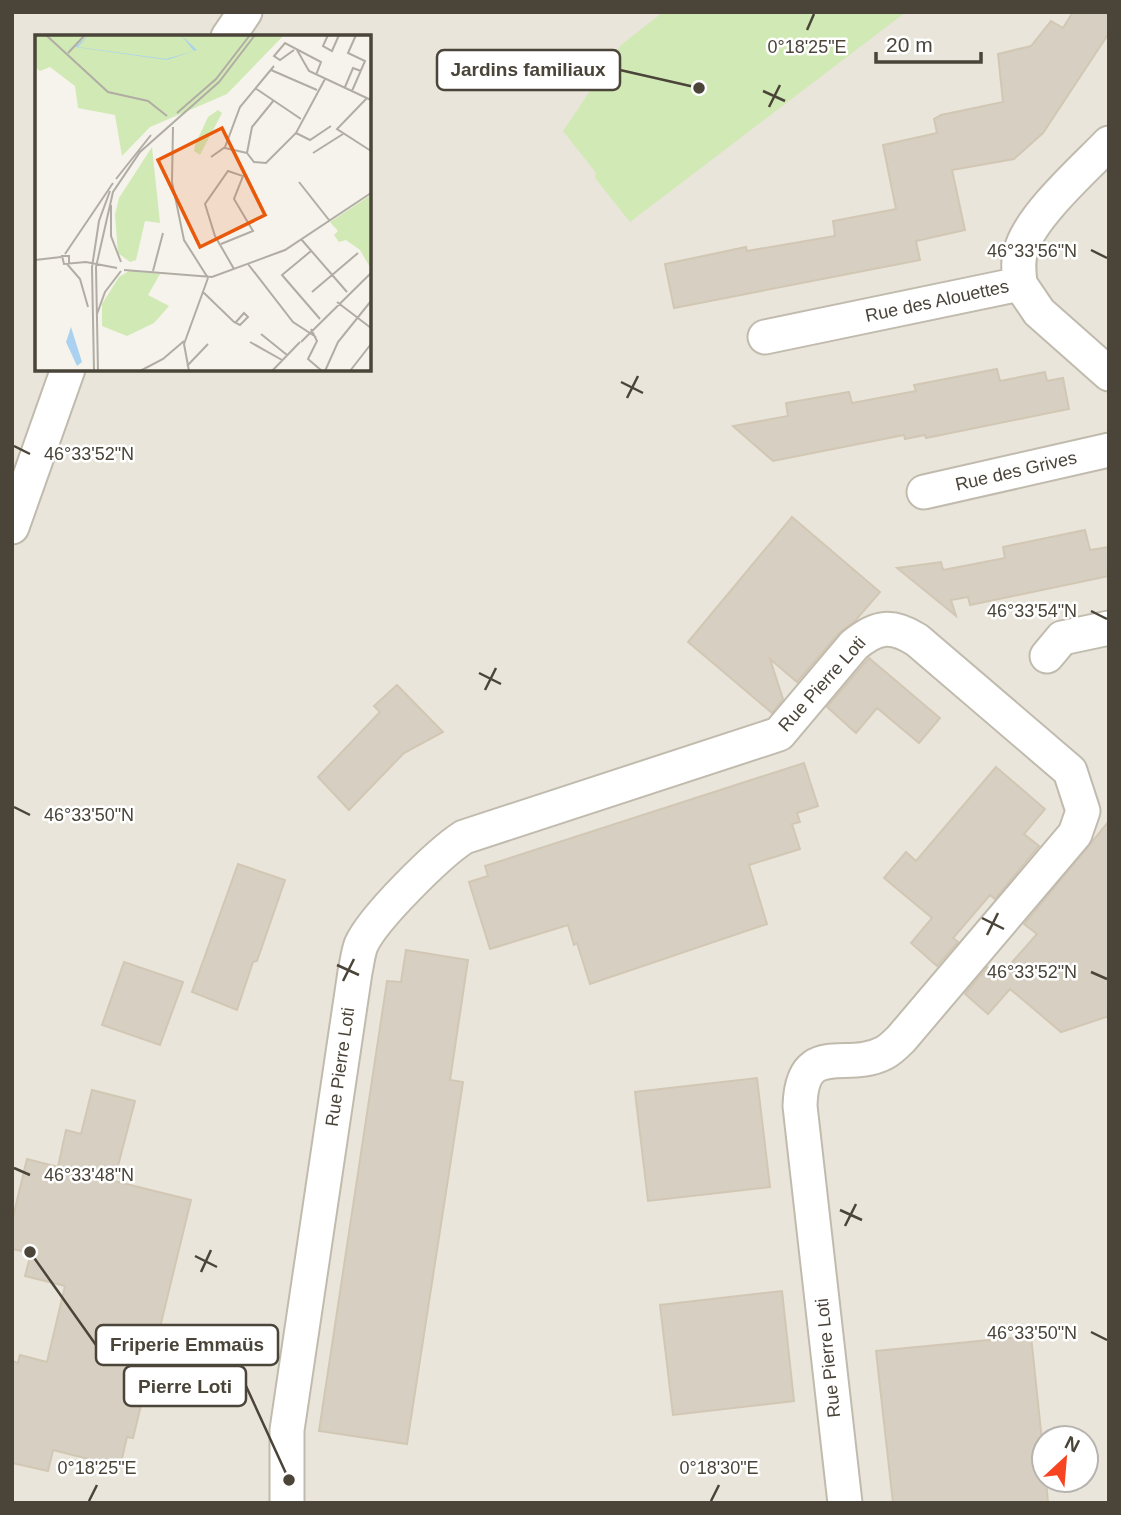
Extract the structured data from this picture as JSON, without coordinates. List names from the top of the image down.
{
  "streets": {
    "street": ["Rue des Alouettes", "Rue des Grives", "Rue Pierre Loti"]
  },
  "places": ["Jardins familiaux", "Friperie Emmaüs", "Pierre Loti"],
  "scale_bar": "20 m",
  "north": "top right",
  "coordinates": [
    "0°18'25\"E",
    "46°33'56\"N",
    "46°33'52\"N",
    "46°33'54\"N",
    "46°33'50\"N",
    "46°33'48\"N",
    "0°18'30\"E"
  ]
}
